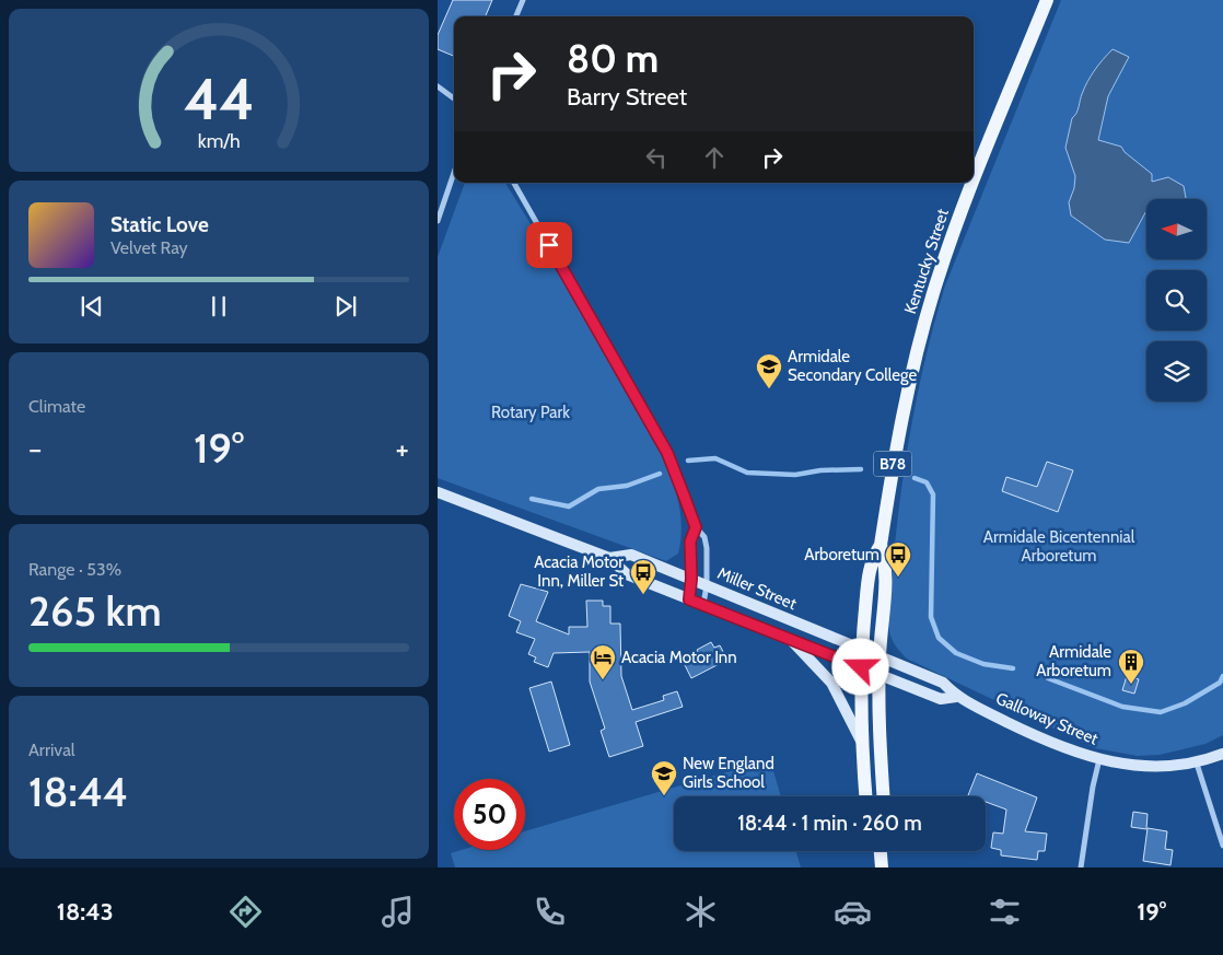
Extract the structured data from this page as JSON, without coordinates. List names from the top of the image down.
{
  "streets": {
    "main road": [
      "Kentucky Street",
      "B78",
      "Miller Street",
      "Galloway Street"
    ]
  },
  "crossings": [
    ["Kentucky Street", "B78"],
    ["Kentucky Street", "Miller Street"],
    ["Kentucky Street", "Galloway Street"],
    ["B78", "Miller Street"],
    ["B78", "Galloway Street"],
    ["Miller Street", "Galloway Street"]
  ],
  "parks": ["Rotary Park", "Armidale Bicentennial Arboretum"],
  "places": {
    "school or university": ["Armidale Secondary College", "New England Girls School"],
    "bus stop": ["Arboretum", "Acacia Motor Inn, Miller St"],
    "hotel": ["Acacia Motor Inn"],
    "building": ["Armidale Arboretum"]
  },
  "north": "left",
  "page": {
    "turn": ["80 m", "Barry Street"],
    "song": ["Static Love", "Velvet Ray"],
    "tile": [
      "Climate",
      ["Range · 53%", "265 km"],
      ["Arrival", "18:44"]
    ],
    "heat": ["−", "19°", "+"],
    "limit": "50",
    "trip": "18:44 · 1 min · 260 m",
    "tabs": ["18:43", "19°"],
    "gauge": ["44", "km/h"]
  }
}
